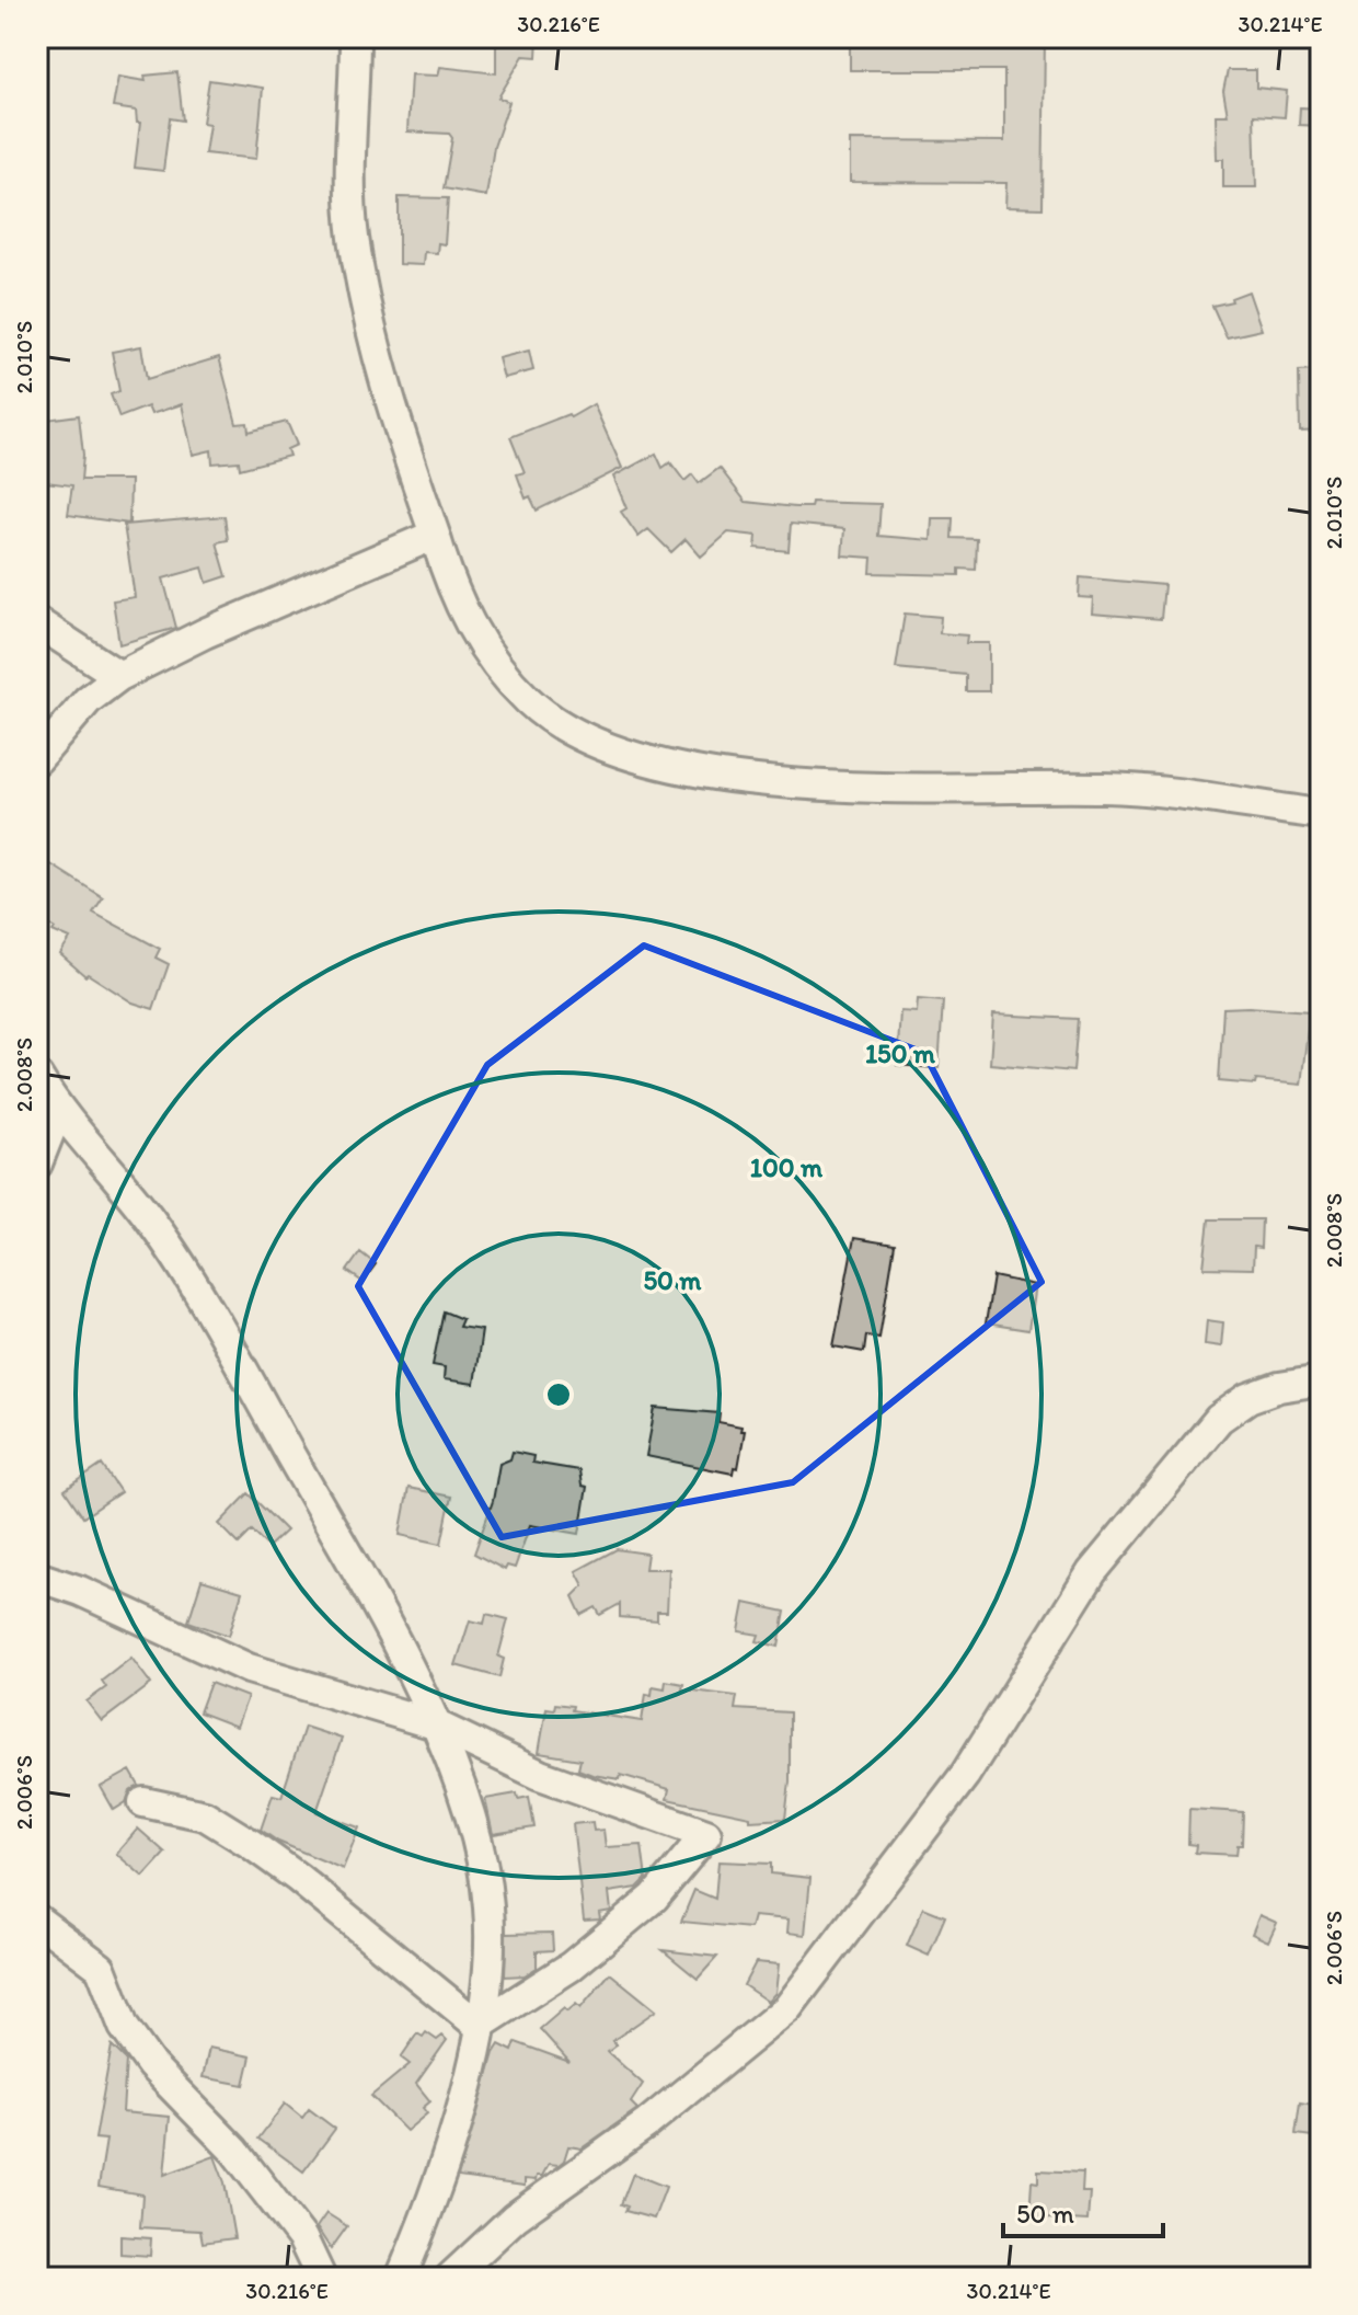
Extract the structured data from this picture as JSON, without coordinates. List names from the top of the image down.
{
  "scale_bar": "50 m",
  "coordinates": [
    "30.216°E",
    "30.214°E",
    "2.010°S",
    "2.008°S",
    "2.006°S"
  ],
  "rings": ["150 m", "100 m", "50 m"]
}
